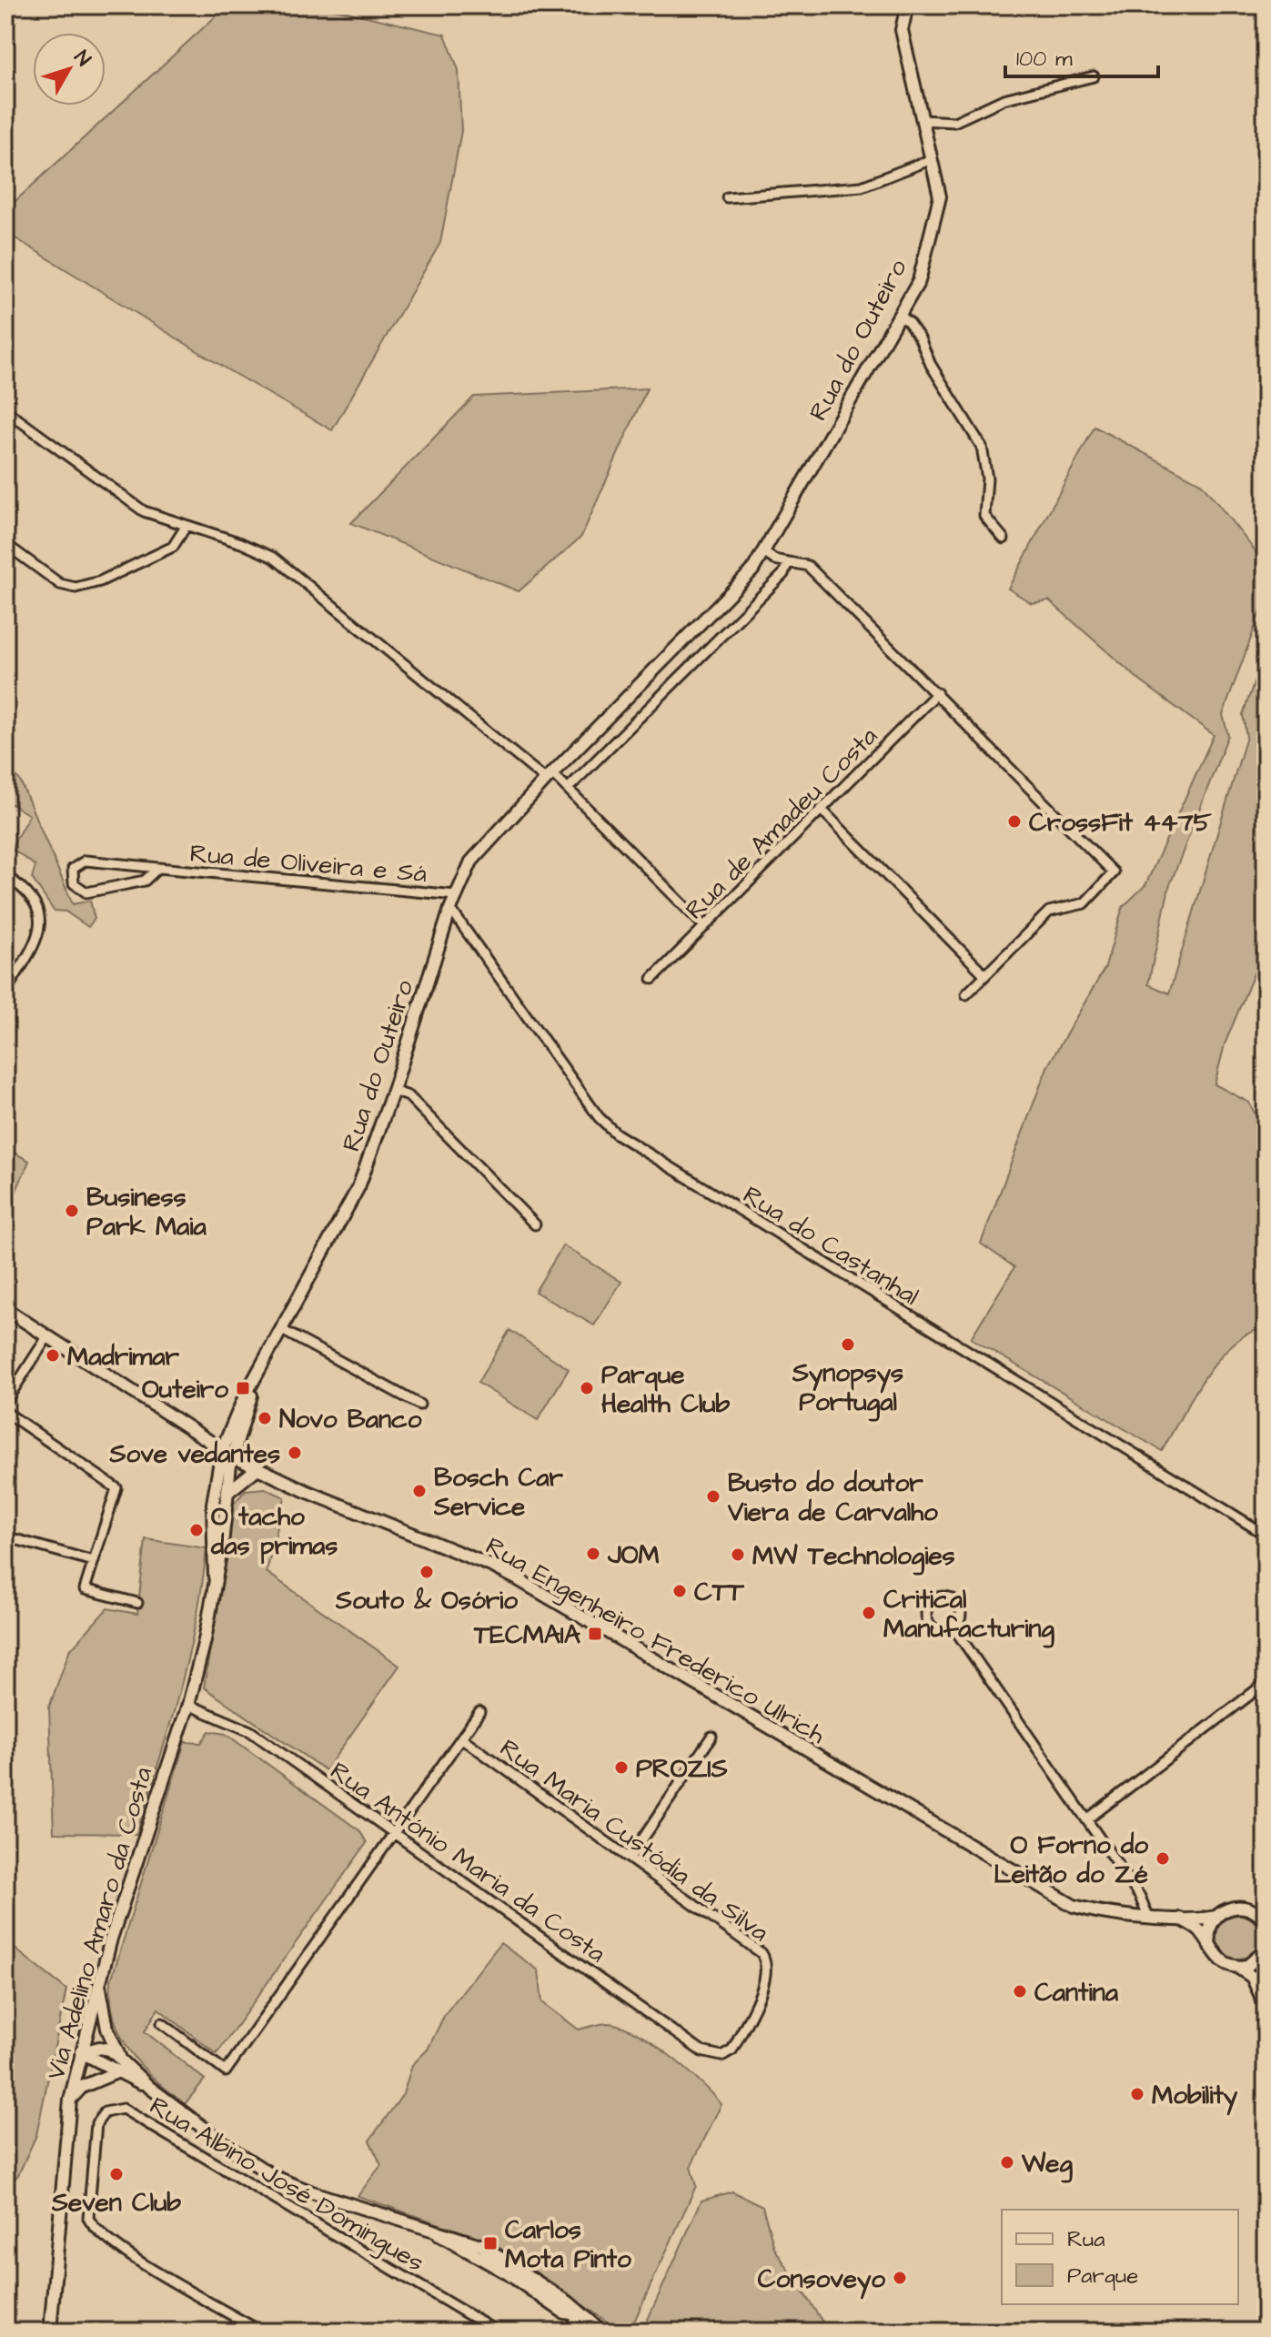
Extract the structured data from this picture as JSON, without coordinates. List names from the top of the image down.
{
  "streets": {
    "main road": ["Rua do Outeiro", "Rua Engenheiro Frederico Ulrich", "Via Adelino Amaro da Costa"],
    "street": [
      "Rua de Amadeu Costa",
      "Rua de Oliveira e Sá",
      "Rua do Castanhal",
      "Rua Maria Custódia da Silva",
      "Rua António Maria da Costa",
      "Rua Albino José Domingues"
    ]
  },
  "crossings": [
    ["Rua do Outeiro", "Rua de Oliveira e Sá"],
    ["Rua do Outeiro", "Rua do Castanhal"],
    ["Rua do Outeiro", "Rua Engenheiro Frederico Ulrich"],
    ["Rua do Outeiro", "Via Adelino Amaro da Costa"],
    ["Rua Engenheiro Frederico Ulrich", "Via Adelino Amaro da Costa"],
    ["Rua Maria Custódia da Silva", "Rua António Maria da Costa"],
    ["Rua António Maria da Costa", "Via Adelino Amaro da Costa"]
  ],
  "places": {
    "other": [
      "CrossFit 4475",
      "Business Park Maia",
      "Synopsys Portugal",
      "Madrimar",
      "Parque Health Club",
      "Novo Banco",
      "Sove vedantes",
      "Bosch Car Service",
      "Busto do doutor Viera de Carvalho",
      "O tacho das primas",
      "JOM",
      "MW Technologies",
      "Souto & Osório",
      "CTT",
      "Critical Manufacturing",
      "PROZIS",
      "O Forno do Leitão do Zé",
      "Cantina",
      "Mobility",
      "Weg",
      "Seven Club",
      "Consoveyo"
    ],
    "transit": ["Outeiro", "TECMAIA", "Carlos Mota Pinto"]
  },
  "legend": ["Rua", "Parque"],
  "scale_bar": "100 m",
  "north": "top right"
}
